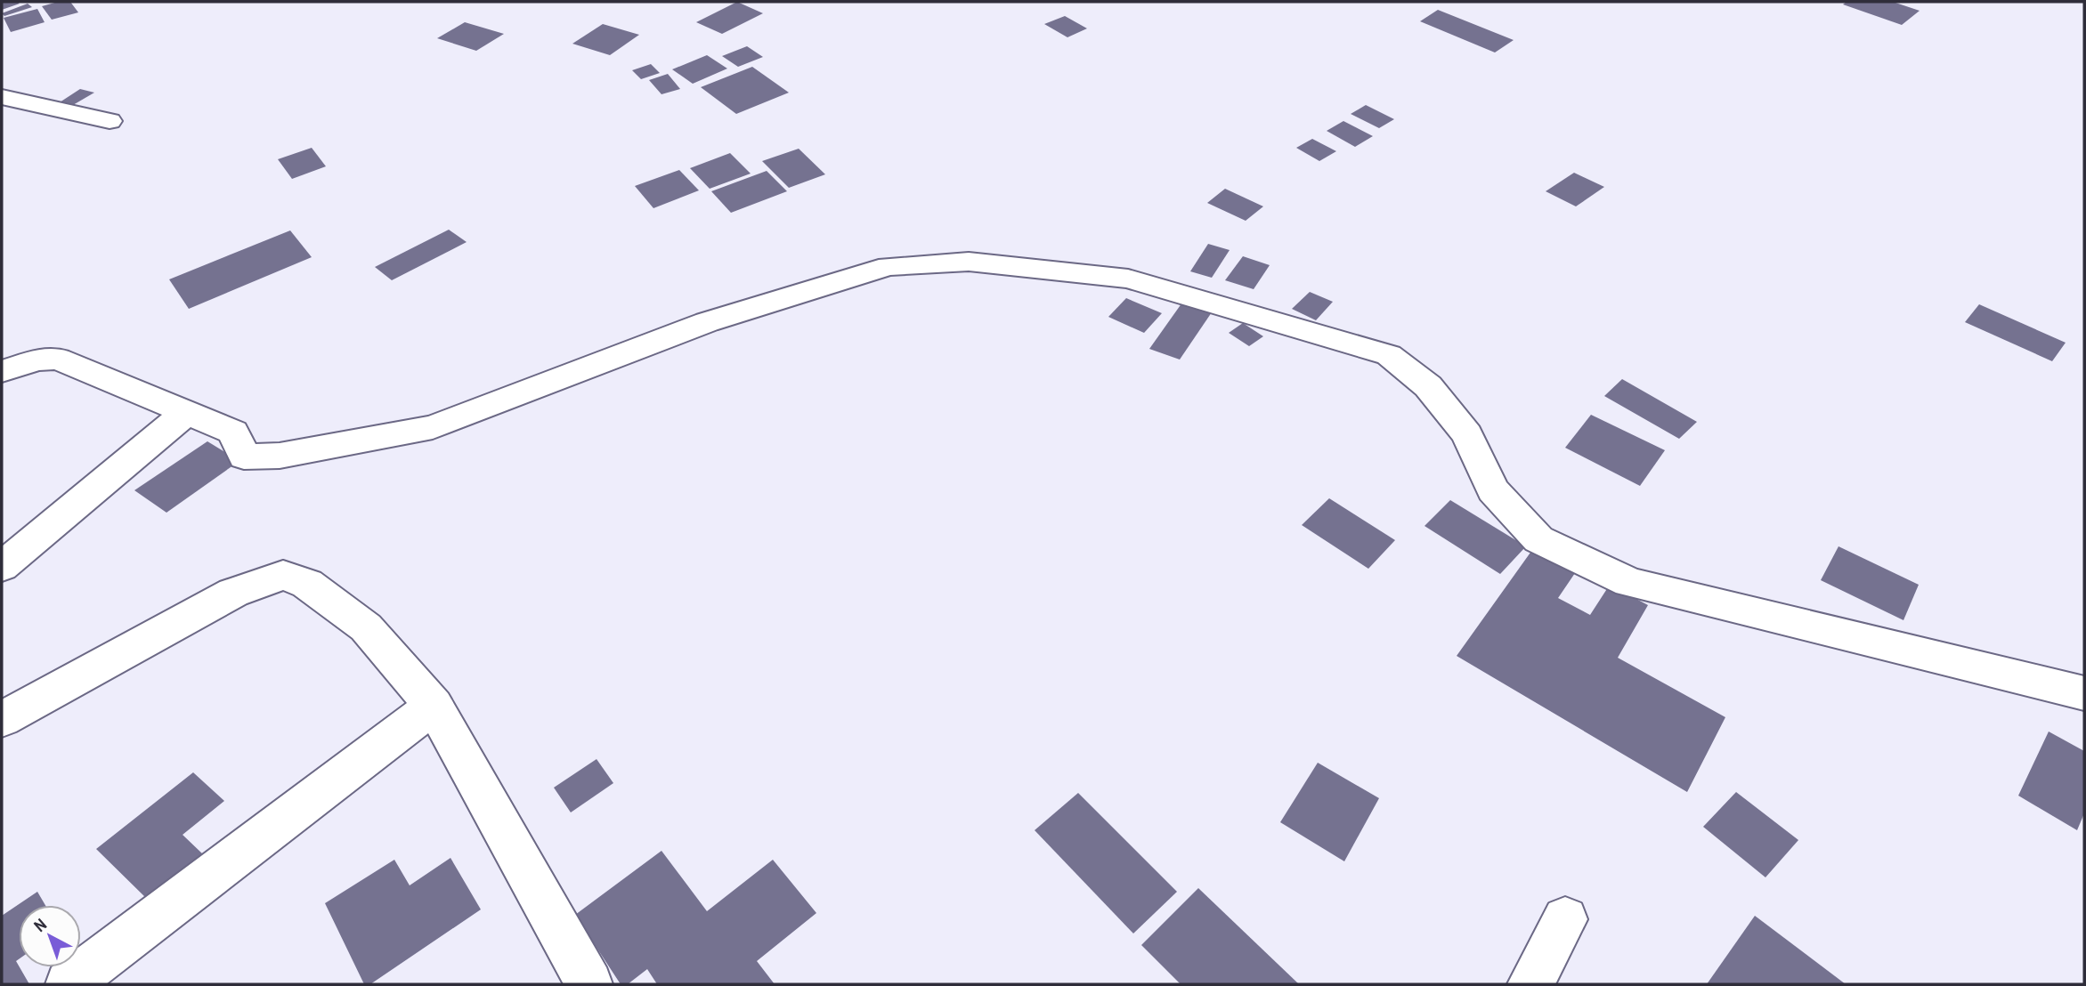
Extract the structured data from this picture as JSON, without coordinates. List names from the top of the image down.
{
  "north": "top left"
}
